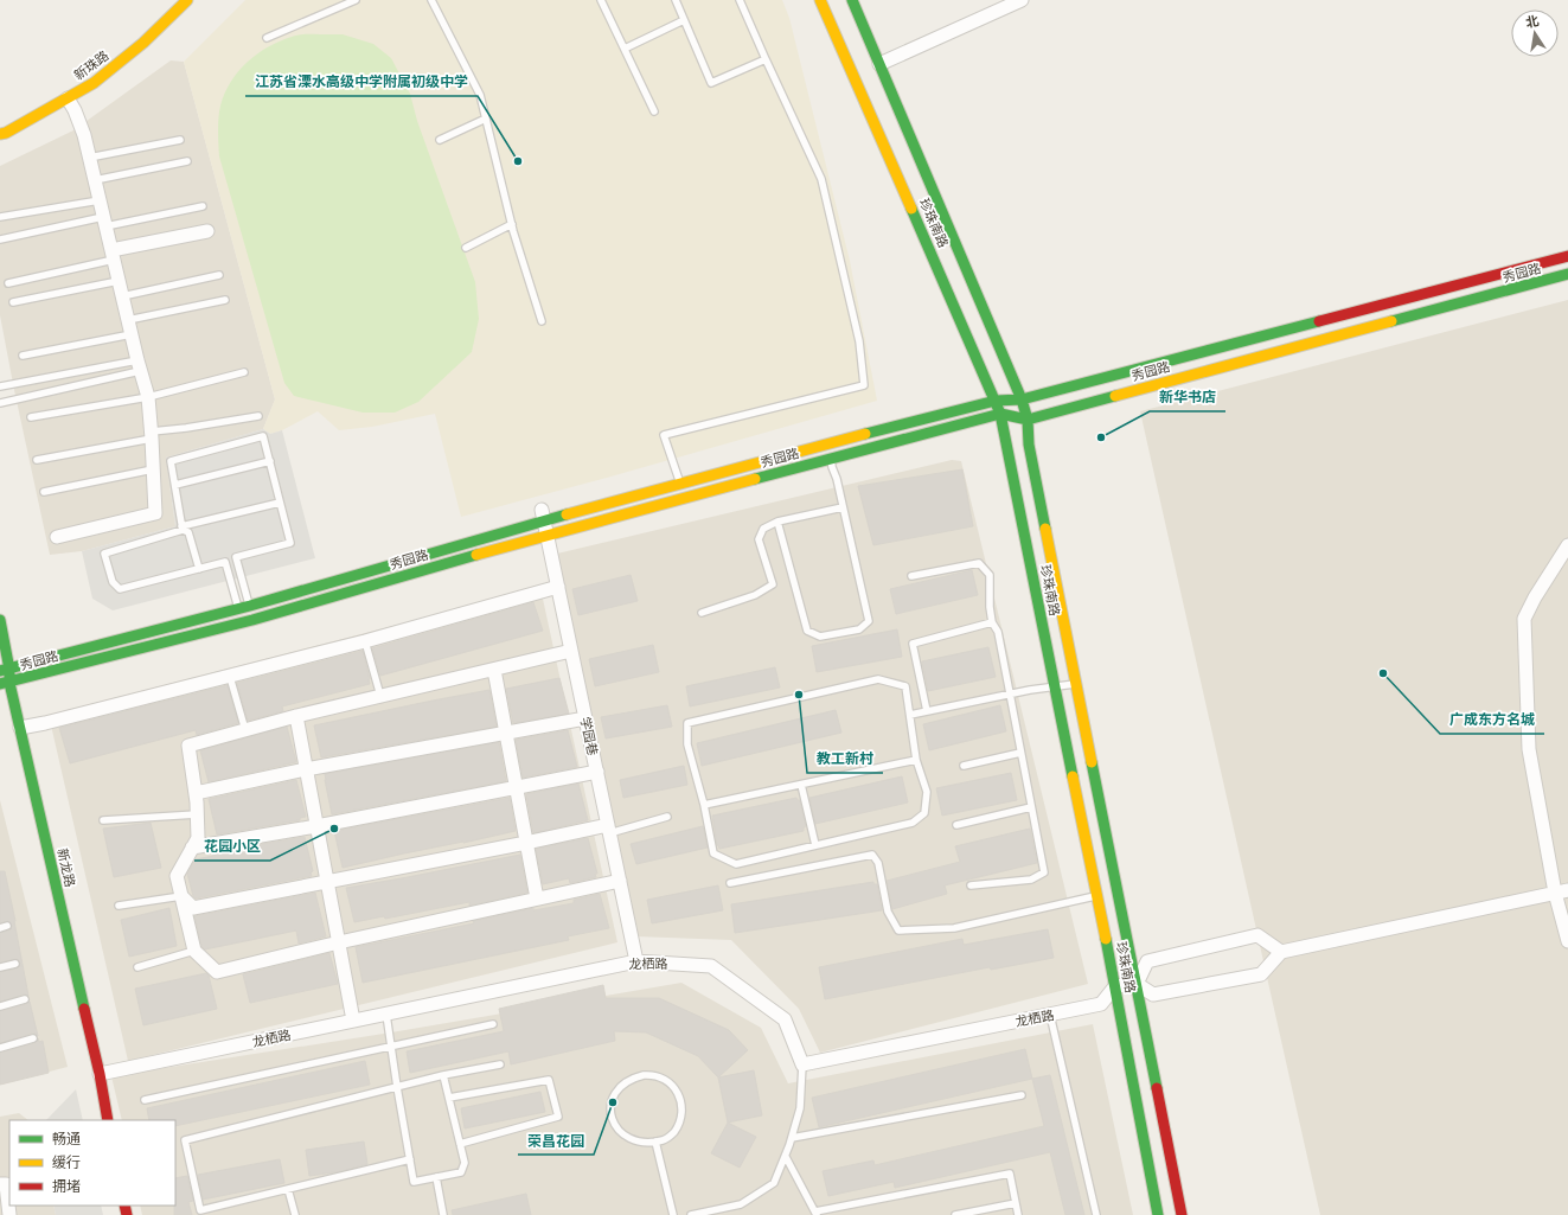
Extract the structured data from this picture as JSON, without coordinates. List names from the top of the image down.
{
  "streets": {
    "street": [
      "新珠路",
      "珍珠南路",
      "秀园路",
      "学园巷",
      "新龙路",
      "龙栖路"
    ]
  },
  "crossings": [
    ["珍珠南路", "秀园路"],
    ["珍珠南路", "龙栖路"],
    ["秀园路", "学园巷"],
    ["秀园路", "新龙路"],
    ["学园巷", "龙栖路"],
    ["新龙路", "龙栖路"]
  ],
  "places": [
    "江苏省溧水高级中学附属初级中学",
    "新华书店",
    "广成东方名城",
    "教工新村",
    "花园小区",
    "荣昌花园"
  ],
  "legend": ["畅通", "缓行", "拥堵"],
  "north": "top"
}
